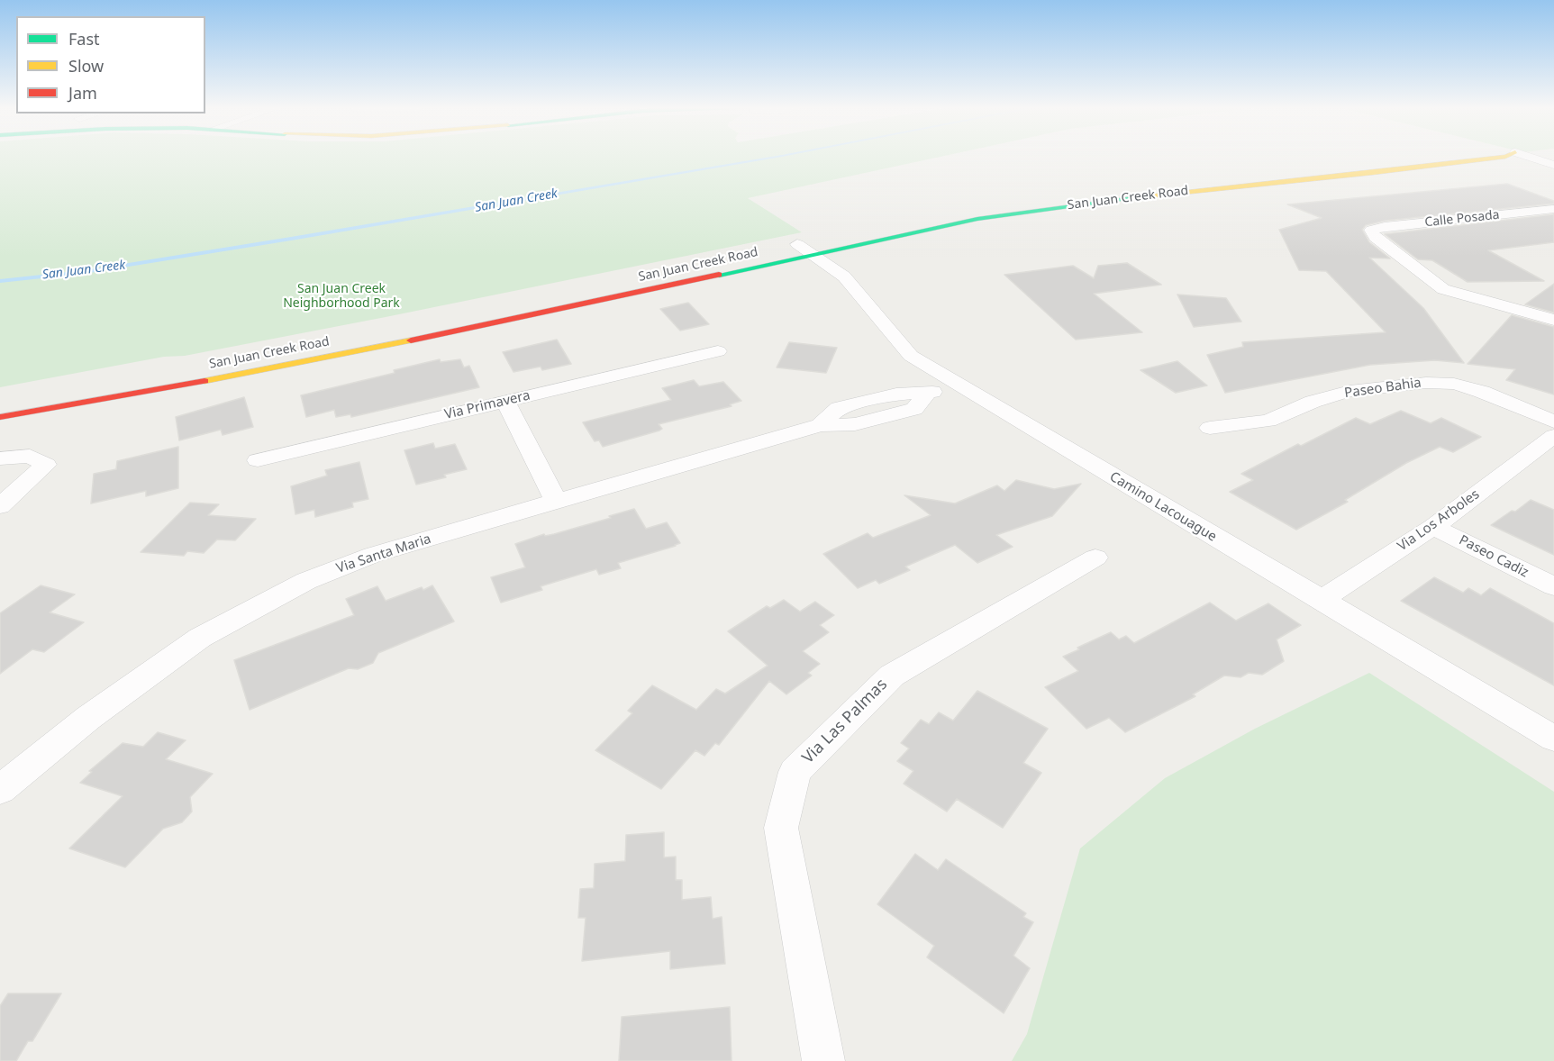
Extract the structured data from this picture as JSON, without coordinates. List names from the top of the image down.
{
  "streets": {
    "street": [
      "San Juan Creek Road",
      "Calle Posada",
      "Paseo Bahia",
      "Via Primavera",
      "Camino Lacouague",
      "Via Los Arboles",
      "Via Santa Maria",
      "Paseo Cadiz",
      "Via Las Palmas"
    ]
  },
  "crossings": [
    ["San Juan Creek Road", "Camino Lacouague"],
    ["Camino Lacouague", "Via Los Arboles"],
    ["Camino Lacouague", "Via Santa Maria"],
    ["Via Los Arboles", "Paseo Cadiz"]
  ],
  "water": ["San Juan Creek"],
  "parks": ["San Juan Creek Neighborhood Park"],
  "legend": ["Fast", "Slow", "Jam"]
}
